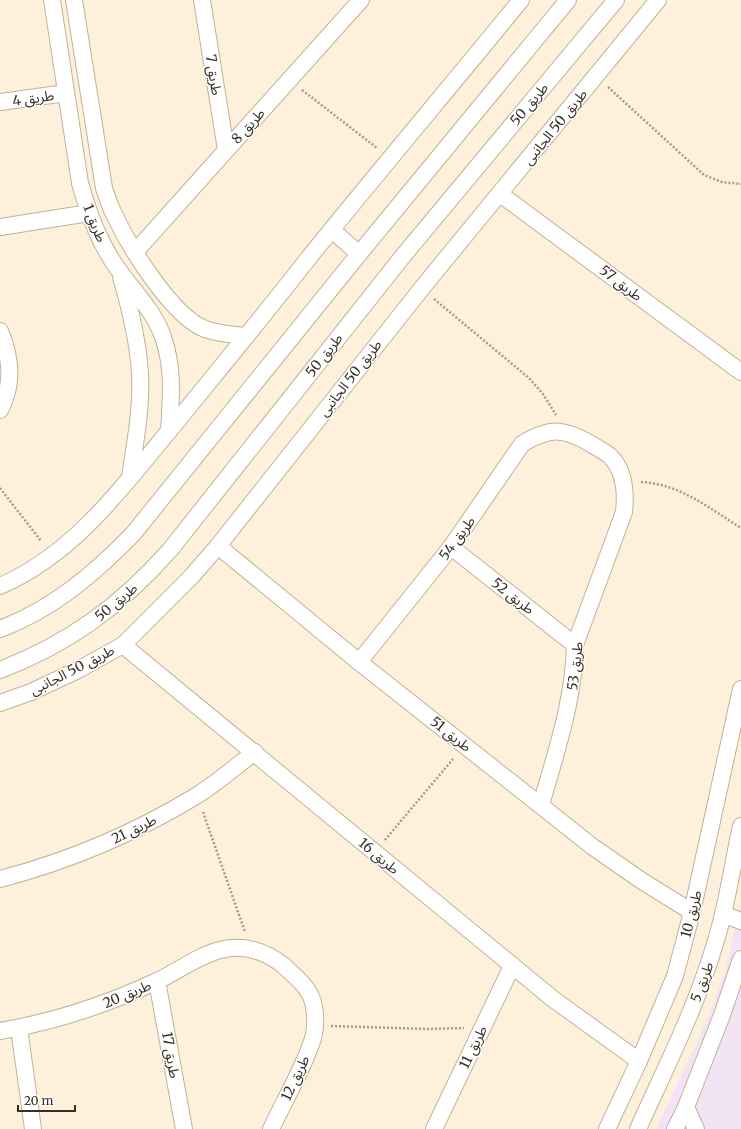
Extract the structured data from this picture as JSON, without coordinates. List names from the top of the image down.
{
  "streets": {
    "street": [
      "طريق 7",
      "طريق 4",
      "طريق 50",
      "طريق 8",
      "طريق 50 الجانبى",
      "طريق 1",
      "طريق 57",
      "طريق 54",
      "طريق 52",
      "طريق 53",
      "طريق 51",
      "طريق 21",
      "طريق 16",
      "طريق 10",
      "طريق 5",
      "طريق 20",
      "طريق 11",
      "طريق 17",
      "طريق 12"
    ]
  },
  "crossings": [
    ["طريق 7", "طريق 8"],
    ["طريق 4", "طريق 1"],
    ["طريق 8", "طريق 1"],
    ["طريق 50 الجانبى", "طريق 57"],
    ["طريق 50 الجانبى", "طريق 51"],
    ["طريق 50 الجانبى", "طريق 16"],
    ["طريق 54", "طريق 52"],
    ["طريق 54", "طريق 53"],
    ["طريق 54", "طريق 51"],
    ["طريق 52", "طريق 53"],
    ["طريق 53", "طريق 51"],
    ["طريق 51", "طريق 10"],
    ["طريق 21", "طريق 16"],
    ["طريق 16", "طريق 10"],
    ["طريق 16", "طريق 11"],
    ["طريق 20", "طريق 17"],
    ["طريق 20", "طريق 12"]
  ],
  "scale_bar": "20 m"
}
